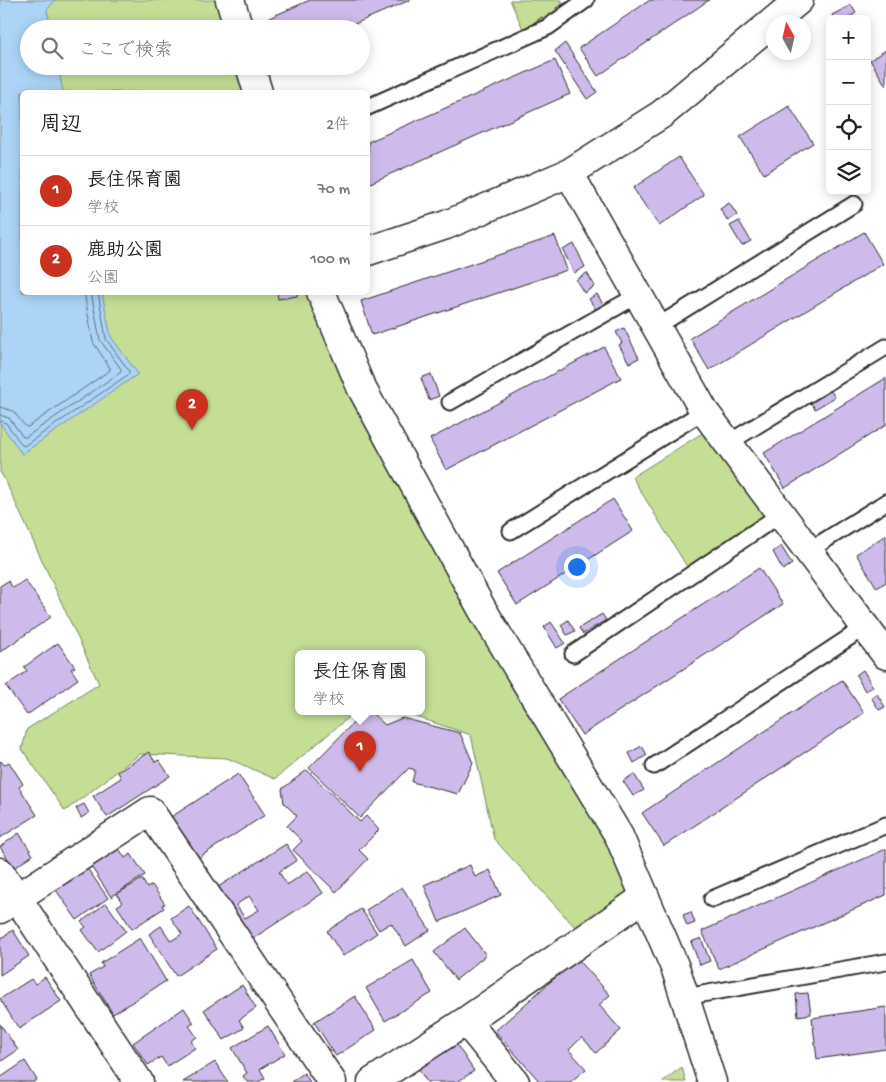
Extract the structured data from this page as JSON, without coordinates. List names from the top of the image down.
{
  "north": "top",
  "page": {
    "map_buttons": ["+", "−"],
    "search": "ここで検索",
    "heading": ["周辺", "2件"],
    "list": [
      {
        "mark": "1",
        "name": "長住保育園",
        "note": "学校",
        "value": "70 m"
      },
      {
        "mark": "2",
        "name": "鹿助公園",
        "note": "公園",
        "value": "100 m"
      }
    ],
    "pins": ["2", "1"],
    "popup": ["長住保育園", "学校"]
  }
}
